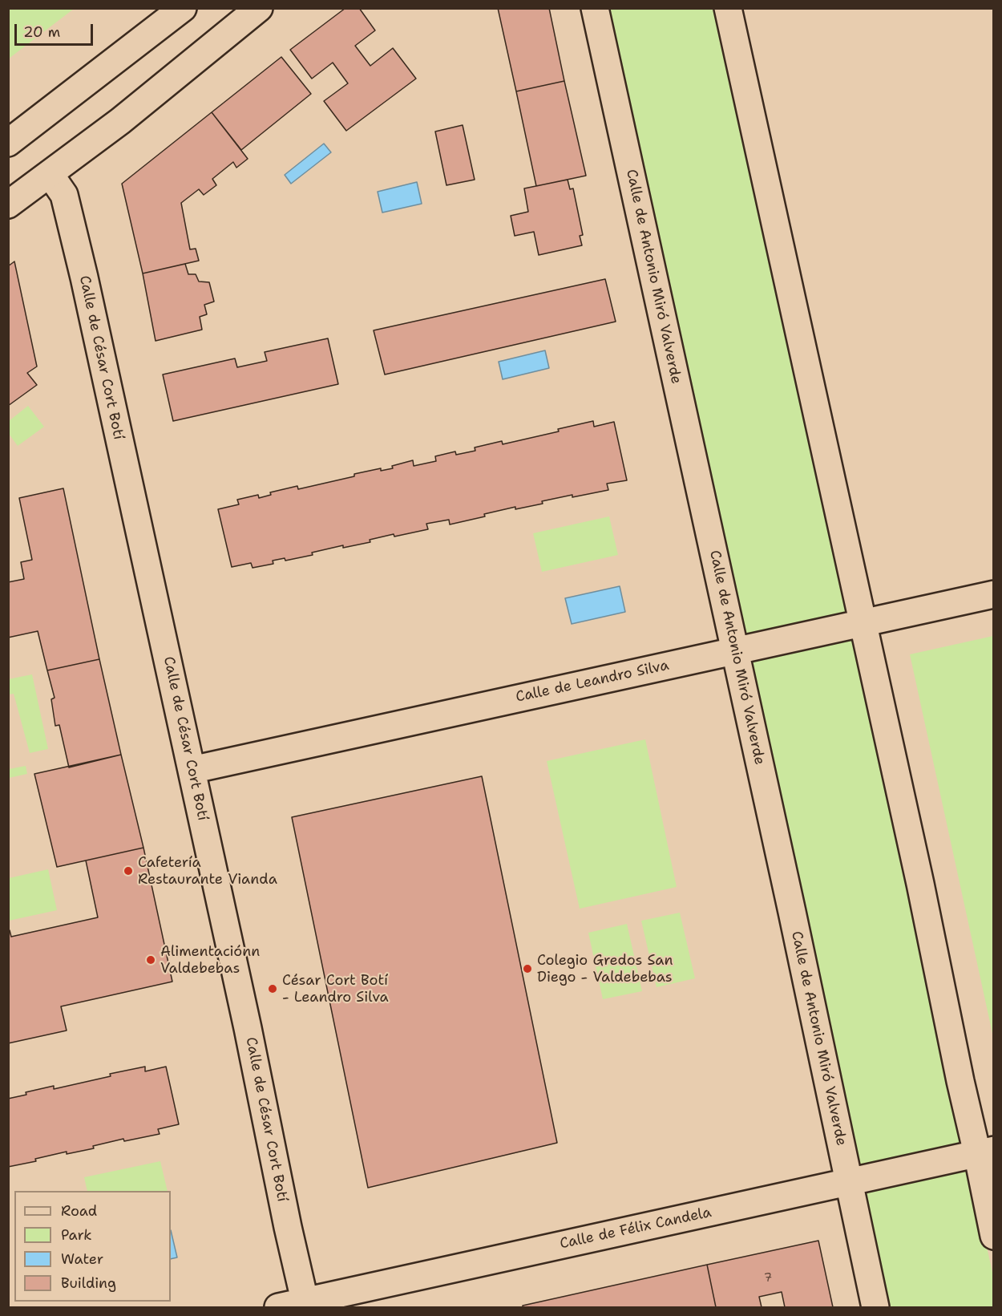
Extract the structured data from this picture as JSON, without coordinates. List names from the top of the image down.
{
  "streets": {
    "street": [
      "Calle de Antonio Miró Valverde",
      "Calle de César Cort Botí",
      "Calle de Leandro Silva",
      "Calle de Félix Candela"
    ]
  },
  "crossings": [
    ["Calle de Antonio Miró Valverde", "Calle de Leandro Silva"],
    ["Calle de Antonio Miró Valverde", "Calle de Félix Candela"],
    ["Calle de César Cort Botí", "Calle de Leandro Silva"],
    ["Calle de César Cort Botí", "Calle de Félix Candela"]
  ],
  "places": [
    "Cafetería Restaurante Vianda",
    "Alimentaciónn Valdebebas",
    "Colegio Gredos San Diego - Valdebebas",
    "César Cort Botí - Leandro Silva"
  ],
  "house_numbers": ["7"],
  "legend": [
    "Road",
    "Park",
    "Water",
    "Building"
  ],
  "scale_bar": "20 m"
}
